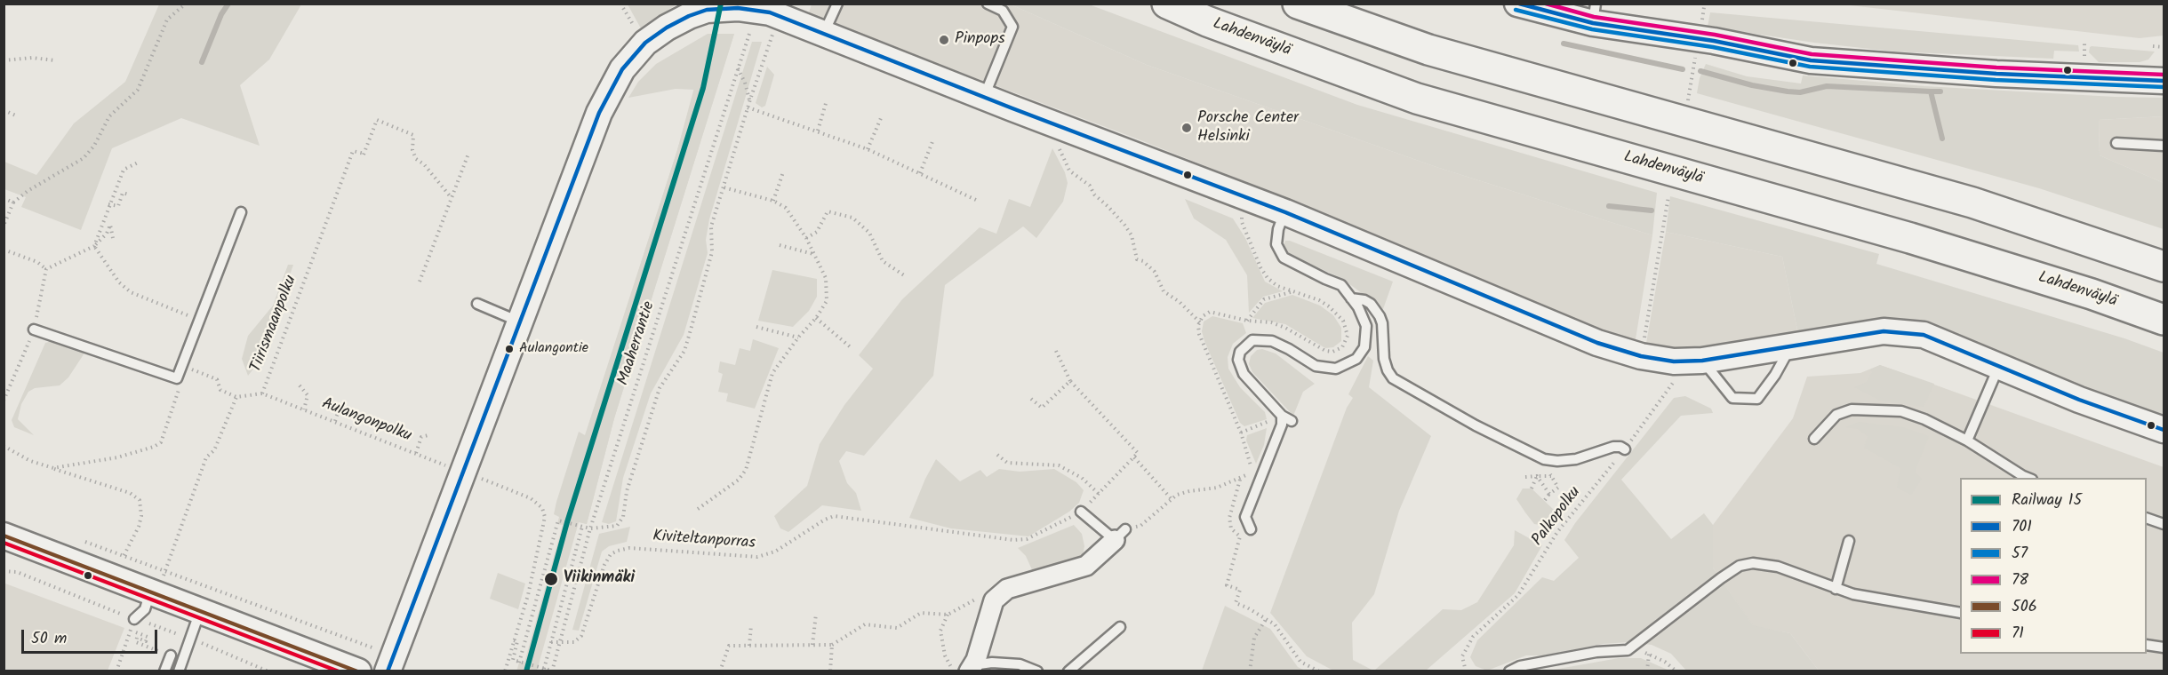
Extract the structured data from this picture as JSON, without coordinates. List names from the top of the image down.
{
  "streets": {
    "highway": ["Lahdenväylä"],
    "path": [
      "Tiirismaanpolku",
      "Maaherrantie",
      "Aulangonpolku",
      "Palkopolku",
      "Kiviteltanporras"
    ]
  },
  "crossings": [
    ["Tiirismaanpolku", "Aulangonpolku"],
    ["Maaherrantie", "Kiviteltanporras"]
  ],
  "places": [
    "Pinpops",
    "Porsche Center Helsinki",
    "Aulangontie",
    "Viikinmäki"
  ],
  "lines": [
    "rail line 15",
    "transit line 701",
    "transit line 78",
    "transit line 57",
    "transit line 506",
    "transit line 71"
  ],
  "legend": [
    "Railway 15",
    "701",
    "57",
    "78",
    "506",
    "71"
  ],
  "scale_bar": "50 m"
}
